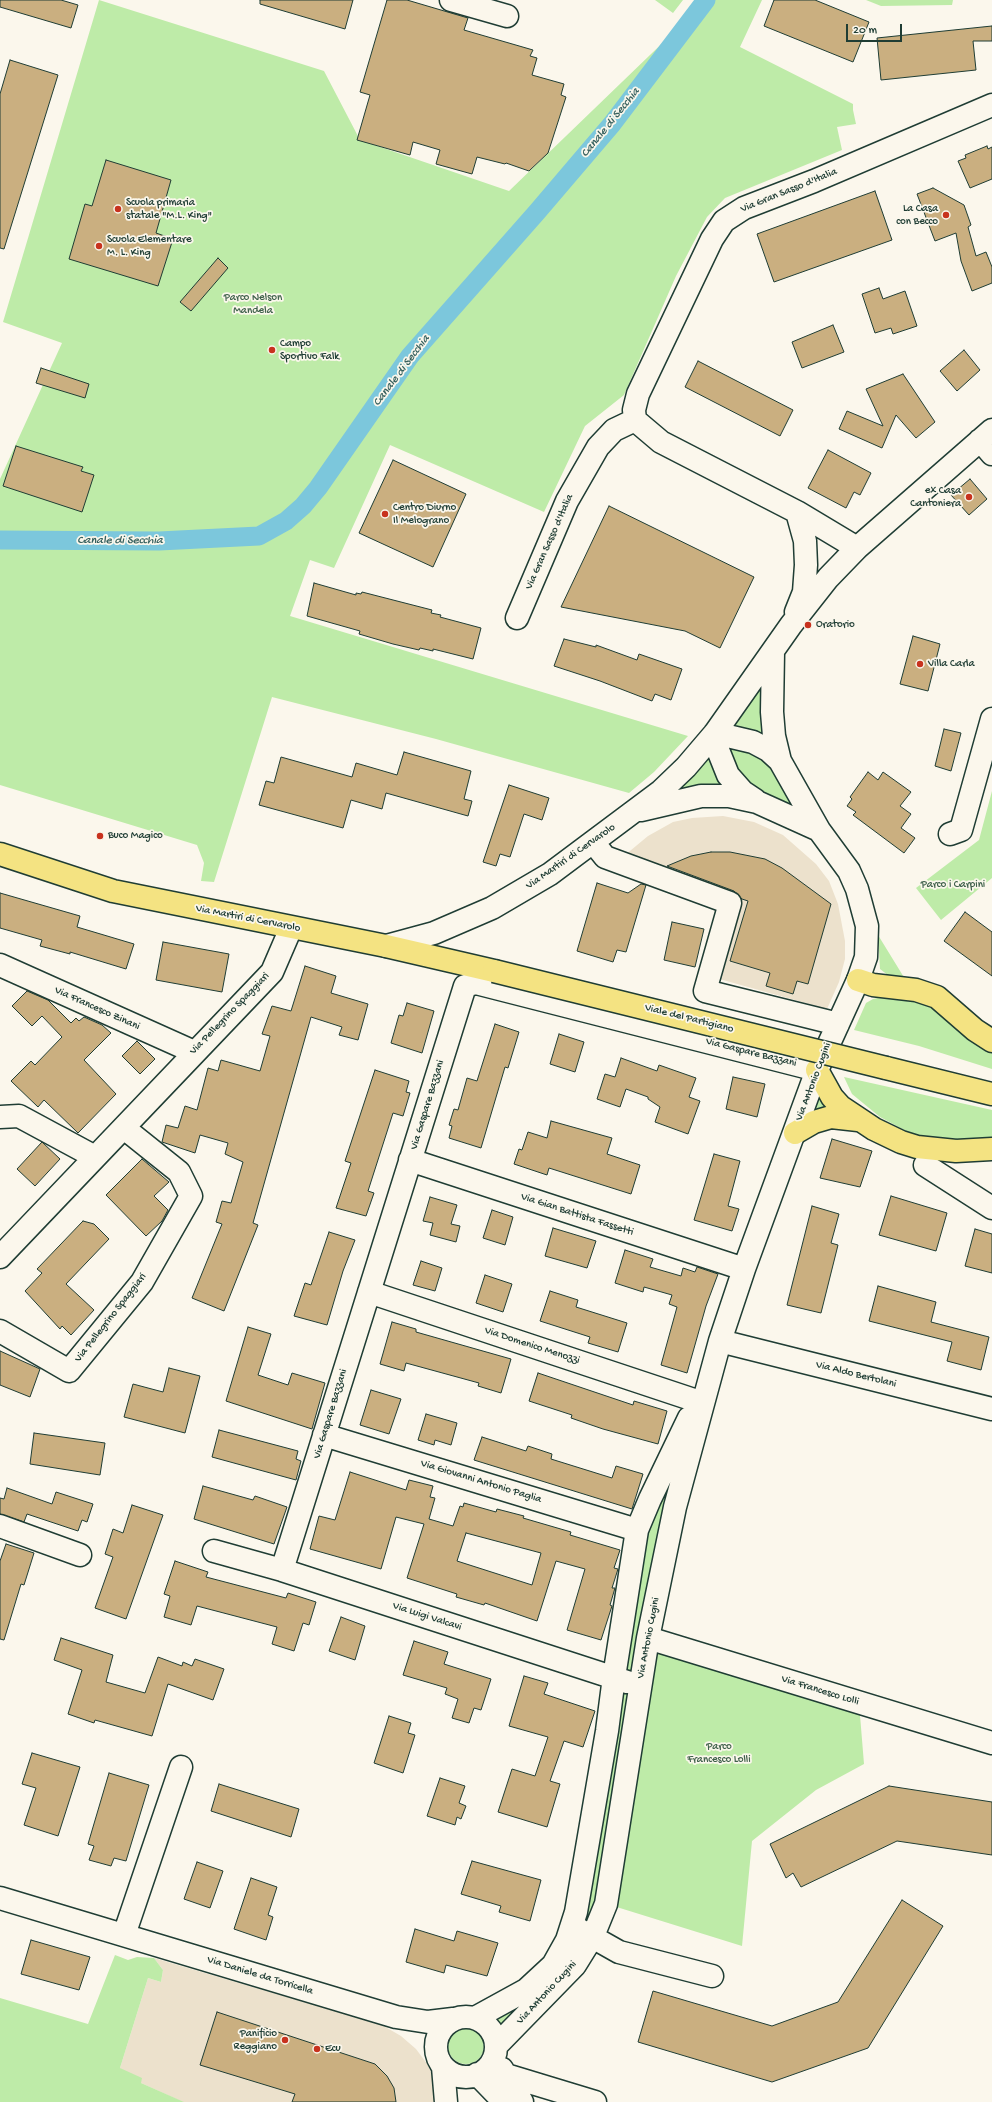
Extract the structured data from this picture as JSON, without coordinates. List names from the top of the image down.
{
  "streets": {
    "main road": ["Via Martiri di Cervarolo", "Viale del Partigiano"],
    "street": [
      "Via Gran Sasso d'Italia",
      "Via Francesco Zinani",
      "Via Pellegrino Spaggiari",
      "Via Gaspare Bazzani",
      "Via Antonio Cugini",
      "Via Gian Battista Fassetti",
      "Via Domenico Menozzi",
      "Via Aldo Bertolani",
      "Via Giovanni Antonio Paglia",
      "Via Luigi Valcavi",
      "Via Francesco Lolli",
      "Via Daniele da Torricella"
    ]
  },
  "crossings": [
    ["Via Martiri di Cervarolo", "Via Pellegrino Spaggiari"],
    ["Via Martiri di Cervarolo", "Viale del Partigiano"],
    ["Via Martiri di Cervarolo", "Via Antonio Cugini"],
    ["Via Francesco Zinani", "Via Pellegrino Spaggiari"],
    ["Via Gaspare Bazzani", "Via Antonio Cugini"],
    ["Via Gaspare Bazzani", "Via Gian Battista Fassetti"],
    ["Via Gaspare Bazzani", "Via Domenico Menozzi"],
    ["Via Gaspare Bazzani", "Via Giovanni Antonio Paglia"],
    ["Via Gaspare Bazzani", "Via Luigi Valcavi"],
    ["Via Antonio Cugini", "Via Gian Battista Fassetti"],
    ["Via Antonio Cugini", "Via Domenico Menozzi"],
    ["Via Antonio Cugini", "Via Aldo Bertolani"],
    ["Via Antonio Cugini", "Via Giovanni Antonio Paglia"],
    ["Via Antonio Cugini", "Via Luigi Valcavi"],
    ["Via Antonio Cugini", "Via Francesco Lolli"],
    ["Via Antonio Cugini", "Via Daniele da Torricella"]
  ],
  "water": ["Canale di Secchia"],
  "parks": ["Parco Nelson Mandela", "Parco i Carpini", "Parco Francesco Lolli"],
  "places": [
    "Scuola primaria statale \"M.L. King\"",
    "La Casa con Becco",
    "Scuola Elementare M. L. King",
    "Campo Sportivo Falk",
    "ex Casa Cantoniera",
    "Centro Diurno Il Melograno",
    "Oratorio",
    "Villa Carla",
    "Buco Magico",
    "Panificio Reggiano",
    "Ecu"
  ],
  "scale_bar": "20 m"
}
